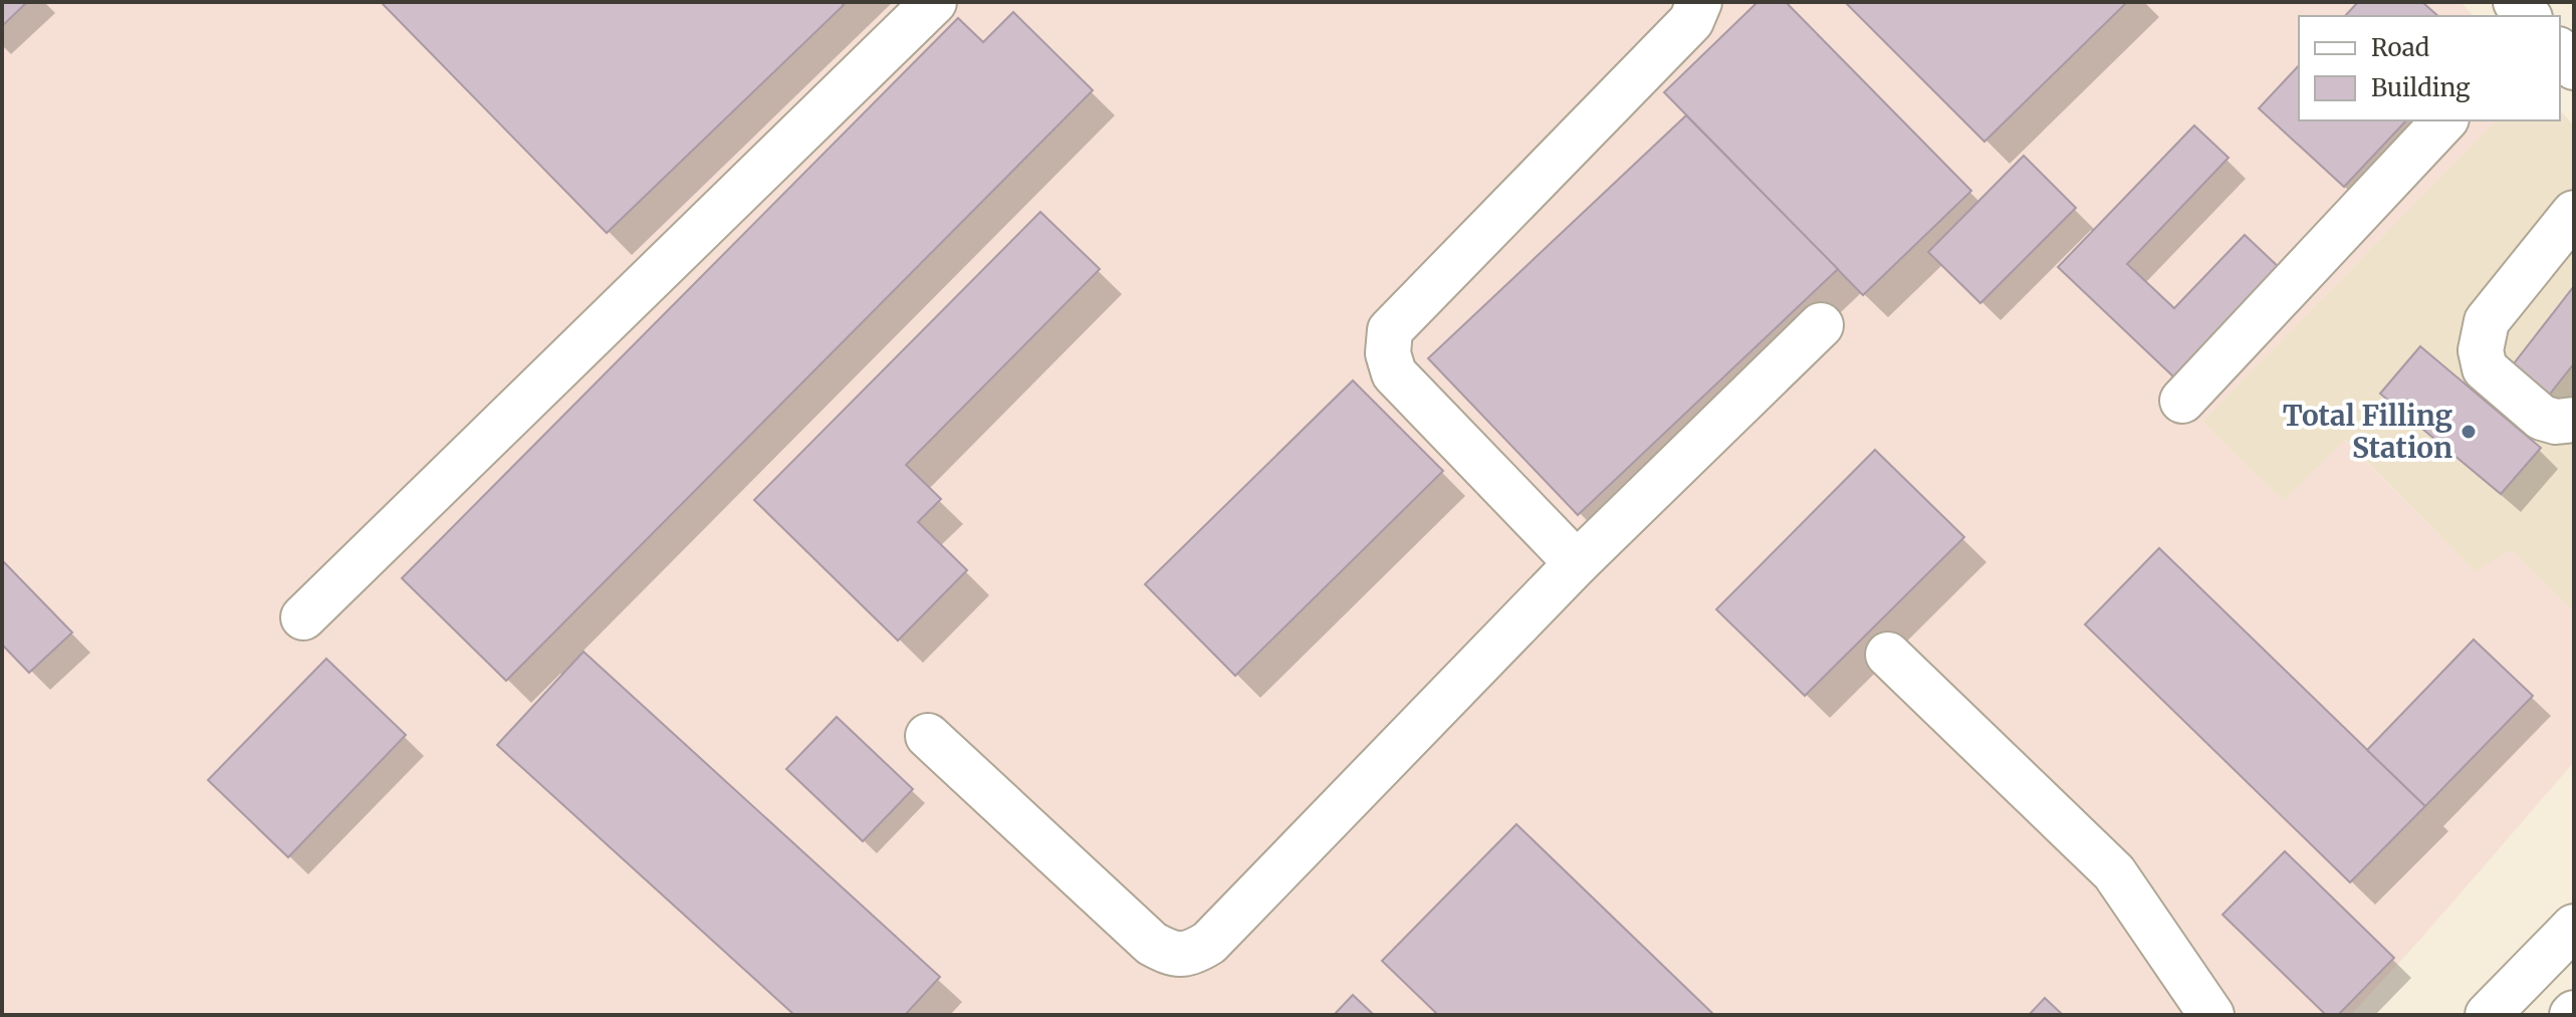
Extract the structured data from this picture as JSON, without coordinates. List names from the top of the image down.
{
  "places": ["Total Filling Station"],
  "legend": ["Road", "Building"]
}
